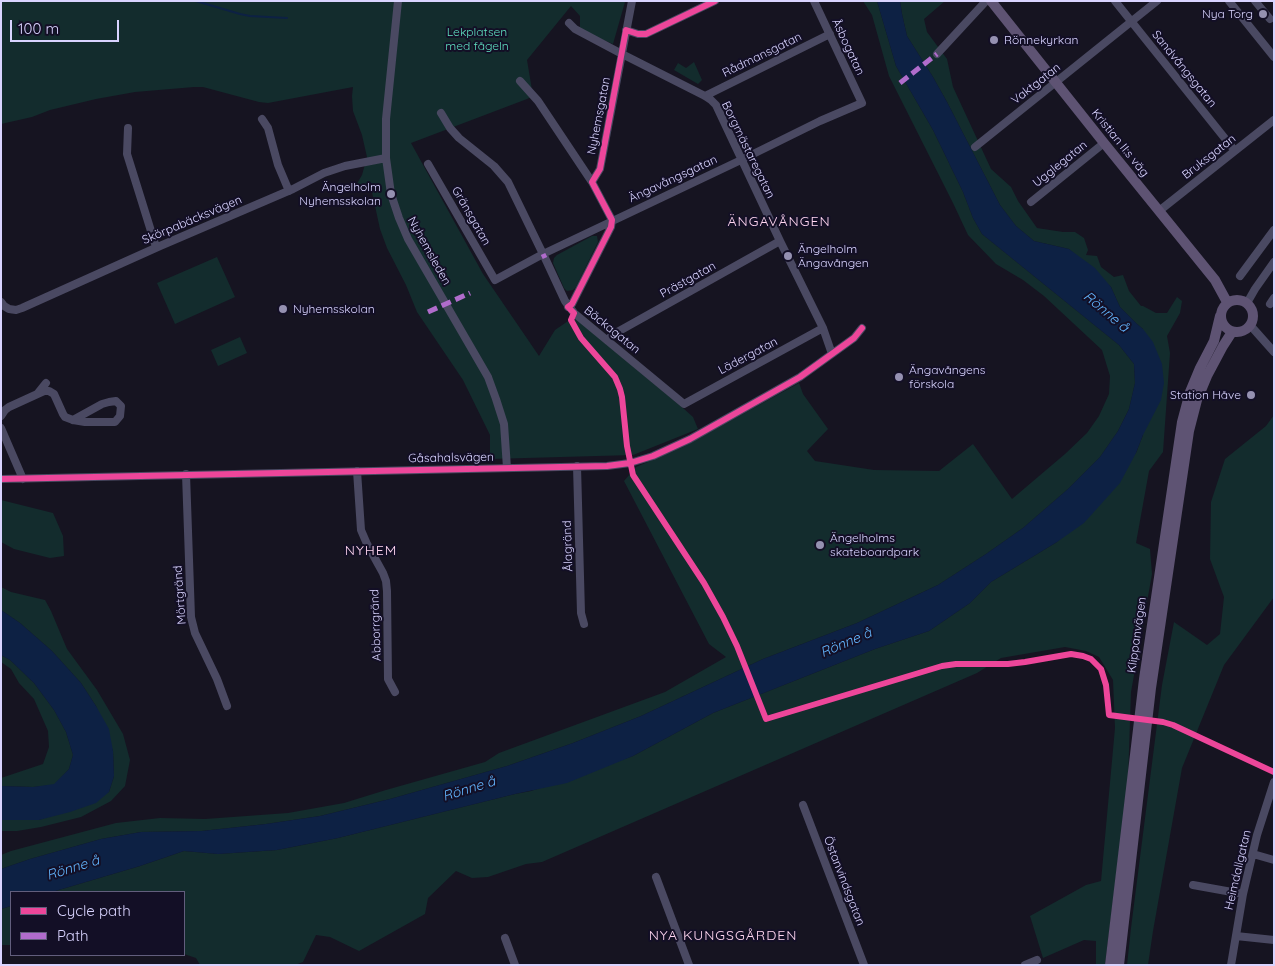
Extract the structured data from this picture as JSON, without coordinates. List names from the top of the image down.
{
  "streets": {
    "main road": ["Kristian II:s väg", "Klippanvägen"],
    "street": [
      "Åsbogatan",
      "Rådmansgatan",
      "Sandvångsgatan",
      "Vaktgatan",
      "Nyhemsgatan",
      "Borgmästaregatan",
      "Bruksgatan",
      "Ugglegatan",
      "Ängavångsgatan",
      "Gränsgatan",
      "Skörpabäcksvägen",
      "Nyhemsleden",
      "Prästgatan",
      "Bäckagatan",
      "Lädergatan",
      "Gåsahalsvägen",
      "Ålagränd",
      "Mörtgränd",
      "Abborrgränd",
      "Heimdallgatan",
      "Östanvindsgatan"
    ]
  },
  "crossings": [
    ["Åsbogatan", "Rådmansgatan"],
    ["Åsbogatan", "Ängavångsgatan"],
    ["Rådmansgatan", "Borgmästaregatan"],
    ["Sandvångsgatan", "Vaktgatan"],
    ["Sandvångsgatan", "Bruksgatan"],
    ["Vaktgatan", "Kristian II:s väg"],
    ["Nyhemsgatan", "Borgmästaregatan"],
    ["Kristian II:s väg", "Bruksgatan"],
    ["Kristian II:s väg", "Ugglegatan"],
    ["Kristian II:s väg", "Klippanvägen"],
    ["Borgmästaregatan", "Ängavångsgatan"],
    ["Borgmästaregatan", "Prästgatan"],
    ["Borgmästaregatan", "Lädergatan"],
    ["Borgmästaregatan", "Gåsahalsvägen"],
    ["Ängavångsgatan", "Gränsgatan"],
    ["Ängavångsgatan", "Bäckagatan"],
    ["Skörpabäcksvägen", "Nyhemsleden"],
    ["Nyhemsleden", "Gåsahalsvägen"],
    ["Prästgatan", "Bäckagatan"],
    ["Bäckagatan", "Lädergatan"],
    ["Gåsahalsvägen", "Ålagränd"],
    ["Gåsahalsvägen", "Mörtgränd"],
    ["Gåsahalsvägen", "Abborrgränd"]
  ],
  "districts": ["ÄNGAVÅNGEN", "NYHEM", "NYA KUNGSGÅRDEN"],
  "water": ["Rönne å"],
  "parks": ["Lekplatsen med fågeln"],
  "places": [
    "Nya Torg",
    "Rönnekyrkan",
    "Ängelholm Nyhemsskolan",
    "Ängelholm Ängavången",
    "Nyhemsskolan",
    "Ängavångens förskola",
    "Station Håve",
    "Ängelholms skateboardpark"
  ],
  "legend": ["Cycle path", "Path"],
  "scale_bar": "100 m"
}
